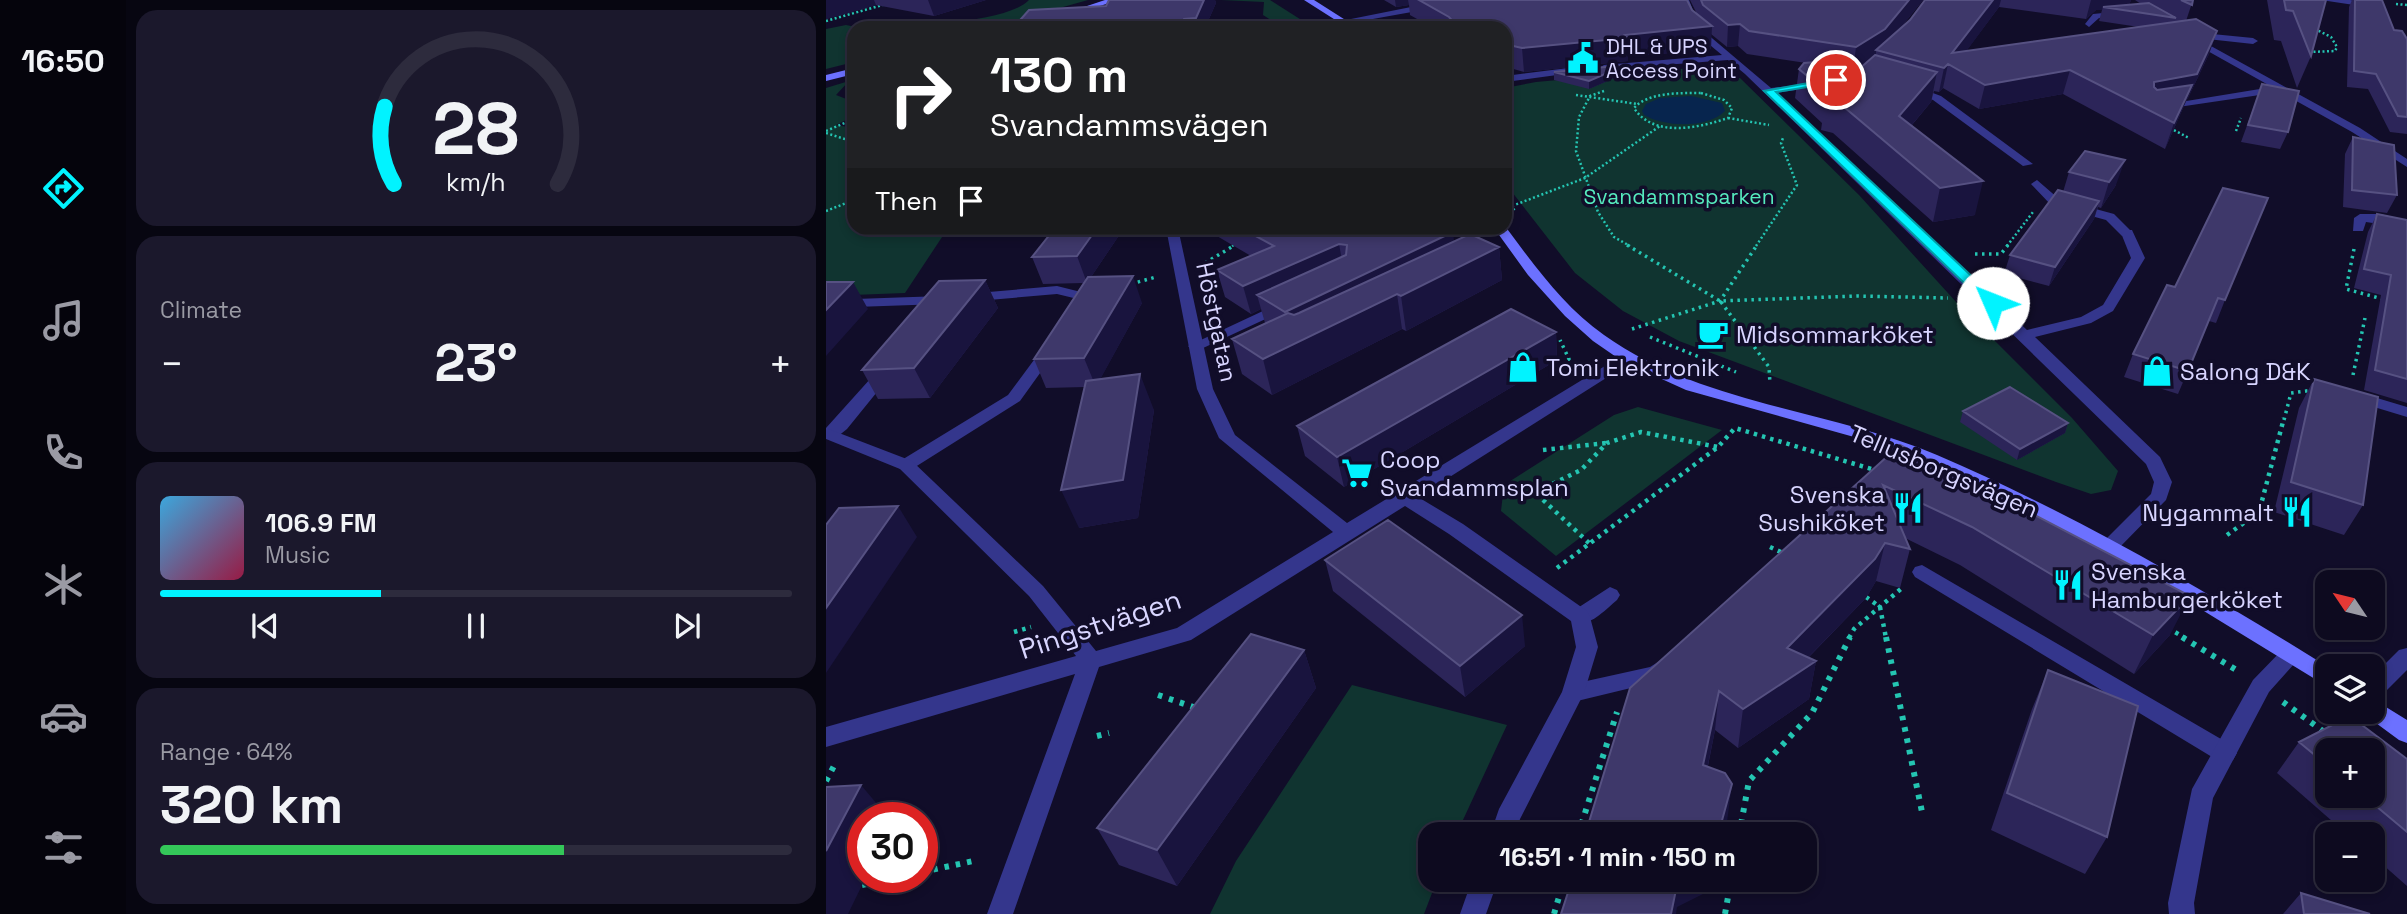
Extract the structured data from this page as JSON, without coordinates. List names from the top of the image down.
{
  "streets": {
    "street": ["Höstgatan", "Tellusborgsvägen", "Pingstvägen"]
  },
  "crossings": [
    ["Höstgatan", "Pingstvägen"],
    ["Tellusborgsvägen", "Pingstvägen"]
  ],
  "parks": ["Svandammsparken"],
  "places": {
    "public building": ["DHL & UPS Access Point"],
    "cafe": ["Midsommarköket"],
    "shop": ["Tomi Elektronik", "Salong D&K"],
    "supermarket": ["Coop Svandammsplan"],
    "restaurant": ["Svenska Sushiköket", "Nygammalt", "Svenska Hamburgerköket"]
  },
  "north": "top left",
  "page": {
    "tabs": "16:50",
    "turn": ["130 m", "Svandammsvägen"],
    "then": "Then",
    "tile": [
      "Climate",
      ["Range · 64%", "320 km"]
    ],
    "heat": ["−", "23°", "+"],
    "song": ["106.9 FM", "Music"],
    "map_buttons": ["+", "−"],
    "limit": "30",
    "trip": "16:51 · 1 min · 150 m",
    "gauge": ["28", "km/h"]
  }
}
